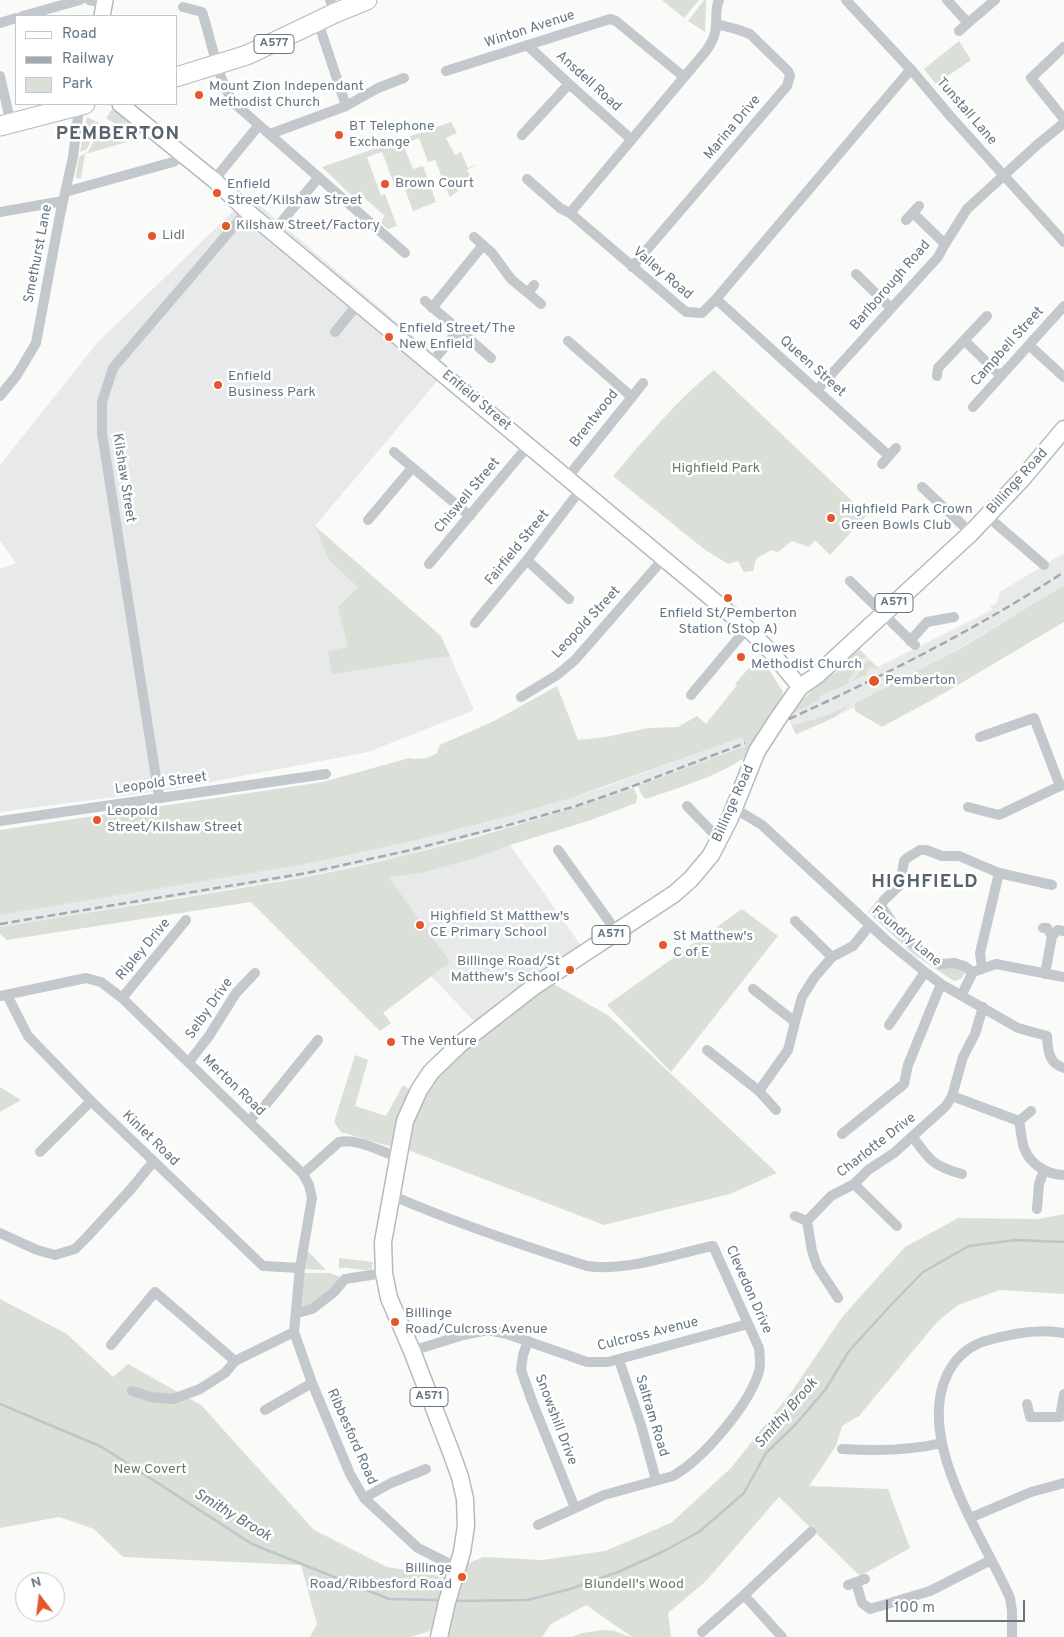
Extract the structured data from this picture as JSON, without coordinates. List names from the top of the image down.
{
  "streets": {
    "highway": ["A577"],
    "main road": ["Billinge Road", "A571"],
    "street": [
      "Winton Avenue",
      "Ansdell Road",
      "Tunstall Lane",
      "Marina Drive",
      "Smethurst Lane",
      "Valley Road",
      "Barlborough Road",
      "Campbell Street",
      "Queen Street",
      "Enfield Street",
      "Brentwood",
      "Kilshaw Street",
      "Chiswell Street",
      "Fairfield Street",
      "Leopold Street",
      "Foundry Lane",
      "Ripley Drive",
      "Selby Drive",
      "Merton Road",
      "Kinlet Road",
      "Charlotte Drive",
      "Clevedon Drive",
      "Culcross Avenue",
      "Saltram Road",
      "Snowshill Drive",
      "Ribbesford Road"
    ]
  },
  "crossings": [
    ["Winton Avenue", "Ansdell Road"],
    ["Tunstall Lane", "Valley Road"],
    ["Tunstall Lane", "Barlborough Road"],
    ["Marina Drive", "Valley Road"],
    ["Valley Road", "Queen Street"],
    ["Barlborough Road", "Queen Street"],
    ["Enfield Street", "Brentwood"],
    ["Enfield Street", "Kilshaw Street"],
    ["Enfield Street", "Billinge Road"],
    ["Enfield Street", "Chiswell Street"],
    ["Enfield Street", "Fairfield Street"],
    ["Enfield Street", "Leopold Street"],
    ["Kilshaw Street", "Leopold Street"],
    ["Billinge Road", "A571"],
    ["Billinge Road", "Foundry Lane"],
    ["A571", "Clevedon Drive"],
    ["A571", "Culcross Avenue"],
    ["A571", "Ribbesford Road"],
    ["Foundry Lane", "Charlotte Drive"],
    ["Ripley Drive", "Merton Road"],
    ["Selby Drive", "Merton Road"],
    ["Merton Road", "Kinlet Road"],
    ["Merton Road", "Ribbesford Road"],
    ["Clevedon Drive", "Culcross Avenue"],
    ["Clevedon Drive", "Saltram Road"],
    ["Clevedon Drive", "Snowshill Drive"],
    ["Culcross Avenue", "Saltram Road"],
    ["Culcross Avenue", "Snowshill Drive"]
  ],
  "districts": ["PEMBERTON", "HIGHFIELD"],
  "water": ["Smithy Brook"],
  "parks": ["Highfield Park", "New Covert", "Blundell's Wood"],
  "places": [
    "Mount Zion Independant Methodist Church",
    "BT Telephone Exchange",
    "Brown Court",
    "Enfield Street/Kilshaw Street",
    "Kilshaw Street/Factory",
    "Lidl",
    "Enfield Street/The New Enfield",
    "Enfield Business Park",
    "Highfield Park Crown Green Bowls Club",
    "Enfield St/Pemberton Station (Stop A)",
    "Clowes Methodist Church",
    "Pemberton",
    "Leopold Street/Kilshaw Street",
    "Highfield St Matthew's CE Primary School",
    "St Matthew's C of E",
    "Billinge Road/St Matthew's School",
    "The Venture",
    "Billinge Road/Culcross Avenue",
    "Billinge Road/Ribbesford Road"
  ],
  "legend": ["Road", "Railway", "Park"],
  "scale_bar": "100 m",
  "north": "top"
}
